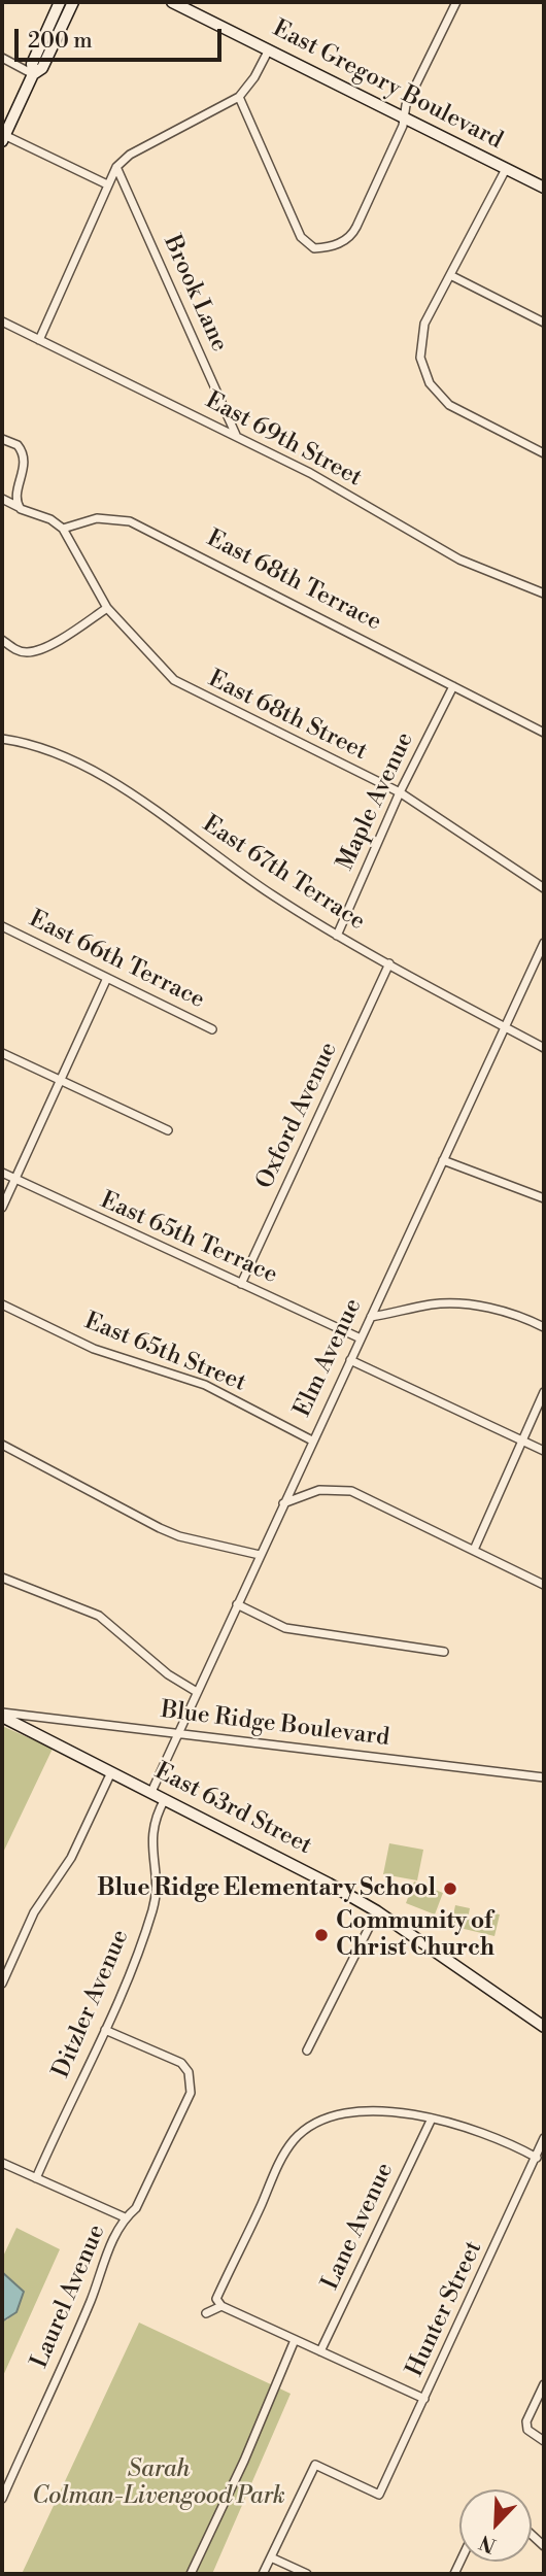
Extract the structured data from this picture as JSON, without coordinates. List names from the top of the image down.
{
  "streets": {
    "main road": ["East Gregory Boulevard", "East 63rd Street"],
    "street": [
      "Brook Lane",
      "East 69th Street",
      "East 68th Terrace",
      "East 68th Street",
      "Maple Avenue",
      "East 67th Terrace",
      "East 66th Terrace",
      "Oxford Avenue",
      "East 65th Terrace",
      "East 65th Street",
      "Elm Avenue",
      "Blue Ridge Boulevard",
      "Ditzler Avenue",
      "Lane Avenue",
      "Laurel Avenue",
      "Hunter Street"
    ]
  },
  "crossings": [
    ["Brook Lane", "East 69th Street"],
    ["East 68th Terrace", "East 68th Street"],
    ["East 68th Terrace", "Maple Avenue"],
    ["East 68th Street", "Maple Avenue"],
    ["Maple Avenue", "East 67th Terrace"],
    ["East 67th Terrace", "Oxford Avenue"],
    ["East 67th Terrace", "Elm Avenue"],
    ["Oxford Avenue", "East 65th Terrace"],
    ["East 65th Terrace", "Elm Avenue"],
    ["East 65th Street", "Elm Avenue"],
    ["Elm Avenue", "Blue Ridge Boulevard"],
    ["Elm Avenue", "East 63rd Street"],
    ["Blue Ridge Boulevard", "East 63rd Street"],
    ["East 63rd Street", "Ditzler Avenue"],
    ["Ditzler Avenue", "Laurel Avenue"]
  ],
  "parks": ["Sarah Colman-Livengood Park"],
  "places": ["Blue Ridge Elementary School", "Community of Christ Church"],
  "scale_bar": "200 m",
  "north": "bottom left"
}
